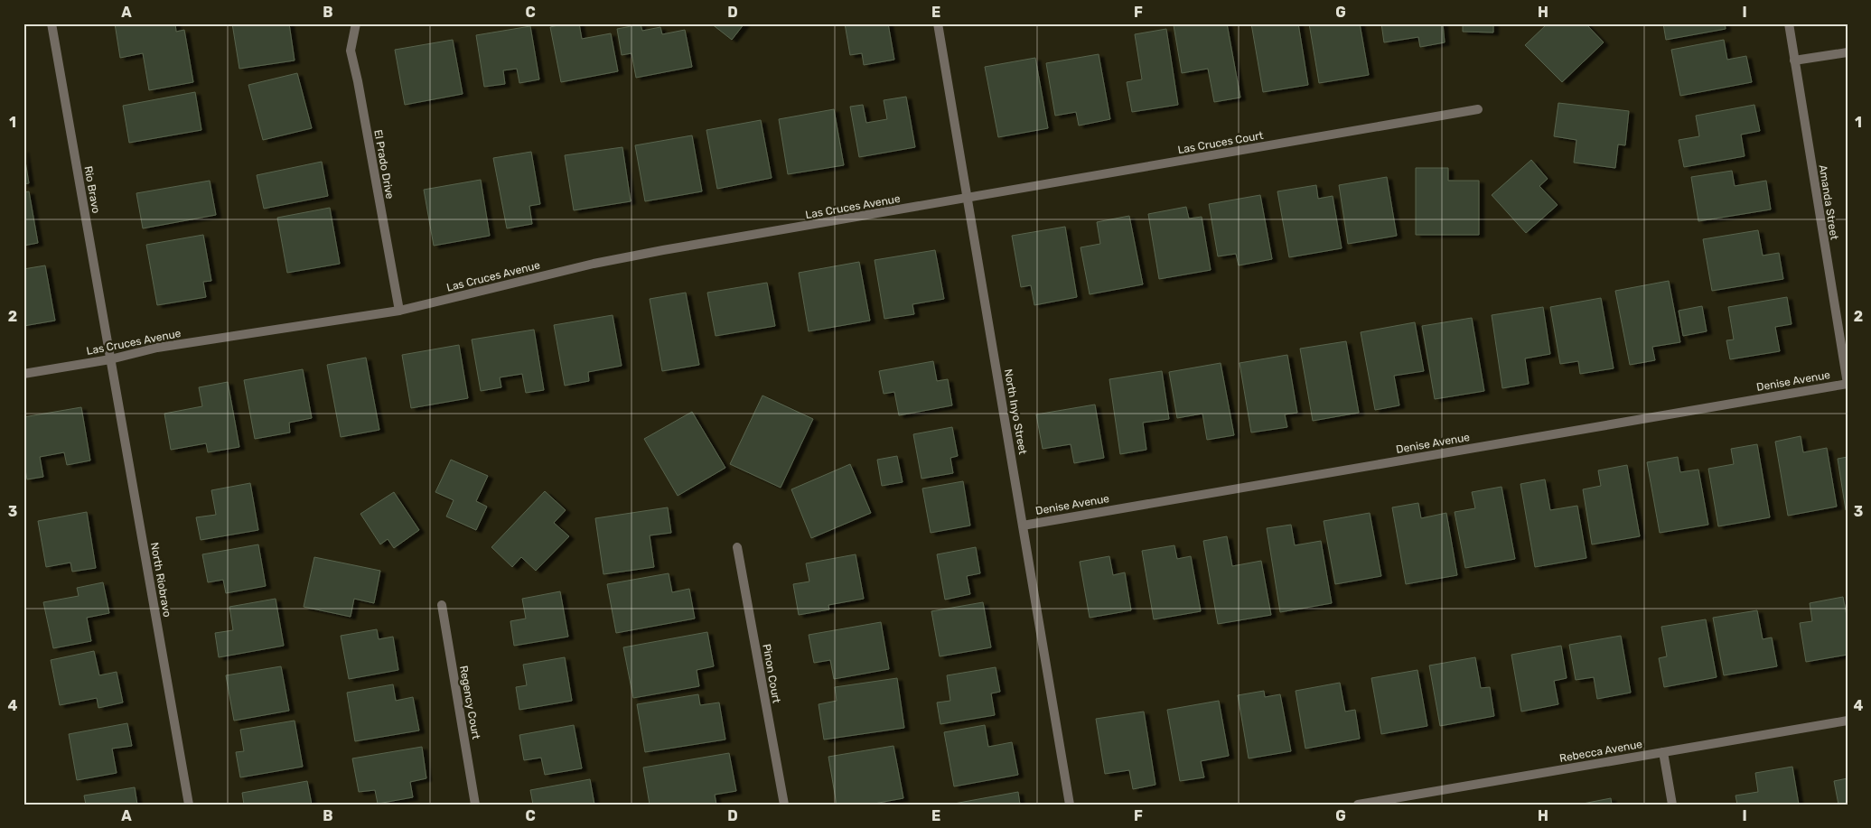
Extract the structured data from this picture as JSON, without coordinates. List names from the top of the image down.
{
  "streets": {
    "street": [
      "Las Cruces Court",
      "El Prado Drive",
      "Rio Bravo",
      "Amanda Street",
      "Las Cruces Avenue",
      "Denise Avenue",
      "North Inyo Street",
      "North Riobravo",
      "Pinon Court",
      "Regency Court",
      "Rebecca Avenue"
    ]
  },
  "crossings": [
    ["Las Cruces Court", "Las Cruces Avenue"],
    ["Las Cruces Court", "North Inyo Street"],
    ["El Prado Drive", "Las Cruces Avenue"],
    ["Rio Bravo", "Las Cruces Avenue"],
    ["Rio Bravo", "North Riobravo"],
    ["Amanda Street", "Denise Avenue"],
    ["Las Cruces Avenue", "North Inyo Street"],
    ["Las Cruces Avenue", "North Riobravo"],
    ["Denise Avenue", "North Inyo Street"]
  ],
  "grid": {
    "columns": [
      "A",
      "B",
      "C",
      "D",
      "E",
      "F",
      "G",
      "H",
      "I"
    ],
    "rows": [
      "1",
      "2",
      "3",
      "4"
    ]
  }
}
